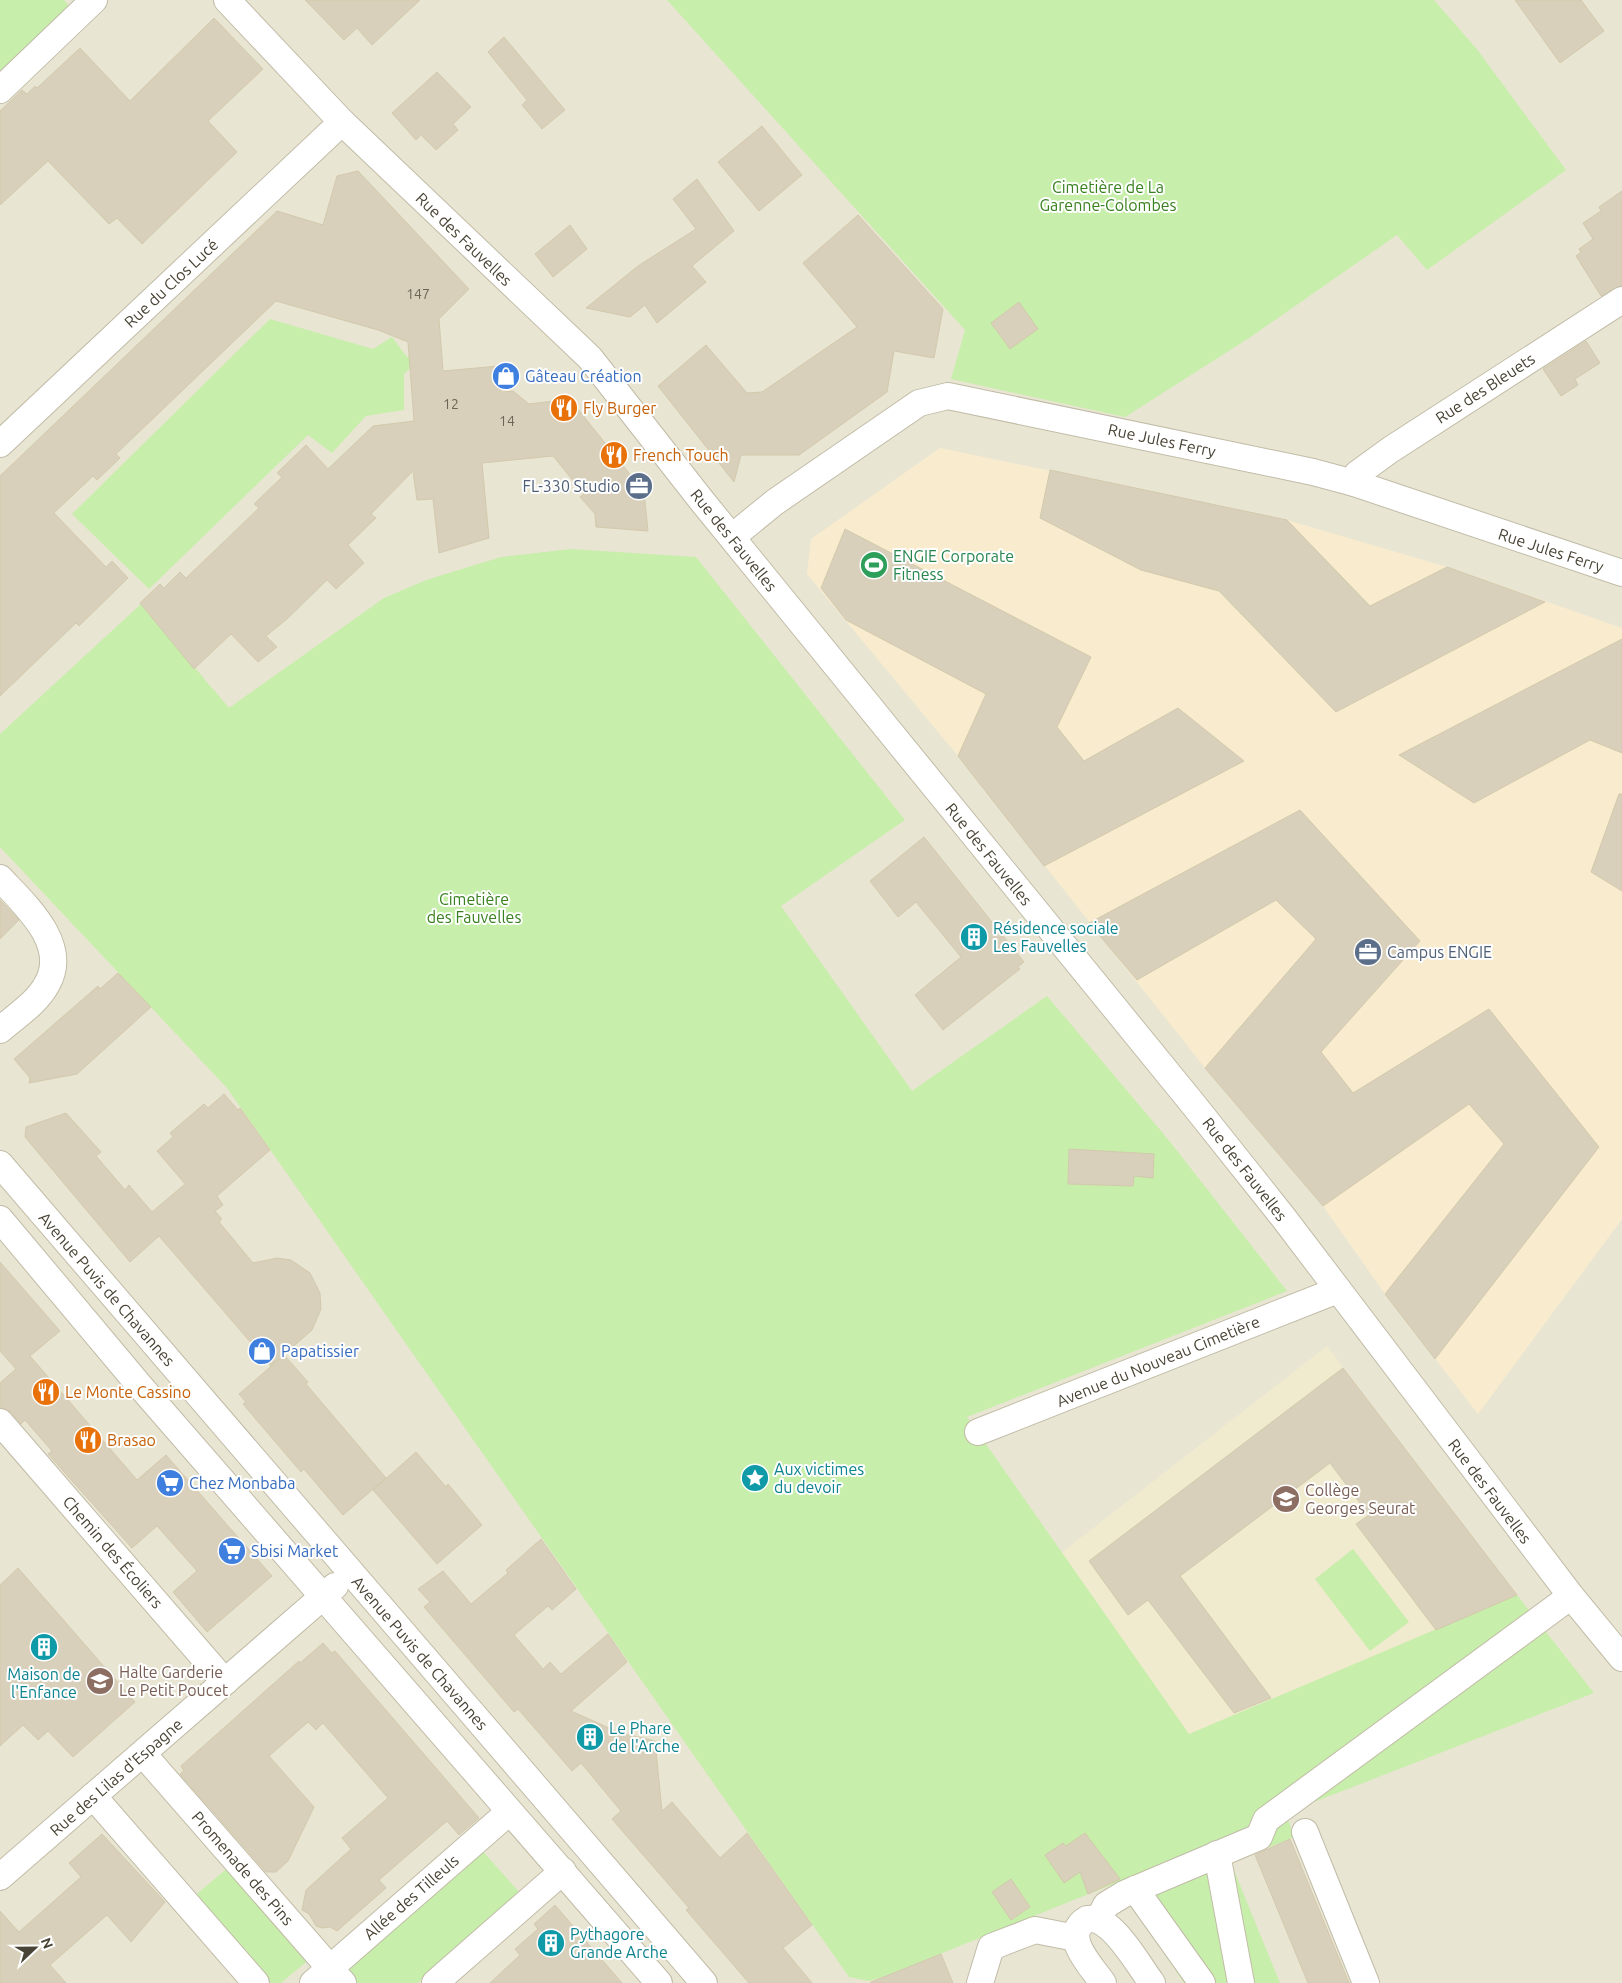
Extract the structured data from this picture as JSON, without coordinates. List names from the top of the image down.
{
  "streets": {
    "street": [
      "Rue des Fauvelles",
      "Rue du Clos Lucé",
      "Rue des Bleuets",
      "Rue Jules Ferry",
      "Avenue Puvis de Chavannes",
      "Avenue du Nouveau Cimetière",
      "Chemin des Écoliers",
      "Rue des Lilas d'Espagne",
      "Promenade des Pins",
      "Allée des Tilleuls"
    ]
  },
  "crossings": [
    ["Rue des Fauvelles", "Rue du Clos Lucé"],
    ["Rue des Fauvelles", "Rue Jules Ferry"],
    ["Rue des Fauvelles", "Avenue du Nouveau Cimetière"],
    ["Rue des Bleuets", "Rue Jules Ferry"],
    ["Avenue Puvis de Chavannes", "Rue des Lilas d'Espagne"],
    ["Chemin des Écoliers", "Rue des Lilas d'Espagne"],
    ["Rue des Lilas d'Espagne", "Promenade des Pins"],
    ["Promenade des Pins", "Allée des Tilleuls"]
  ],
  "parks": ["Cimetière de La Garenne-Colombes", "Cimetière des Fauvelles"],
  "places": {
    "shop": ["Gâteau Création", "Papatissier"],
    "restaurant": [
      "Fly Burger",
      "French Touch",
      "Le Monte Cassino",
      "Brasao"
    ],
    "office": ["FL-330 Studio", "Campus ENGIE"],
    "sports": ["ENGIE Corporate Fitness"],
    "building": [
      "Résidence sociale Les Fauvelles",
      "Maison de l'Enfance",
      "Le Phare de l'Arche",
      "Pythagore Grande Arche"
    ],
    "place": ["Aux victimes du devoir"],
    "supermarket": ["Chez Monbaba", "Sbisi Market"],
    "school or university": ["Collège Georges Seurat", "Halte Garderie Le Petit Poucet"]
  },
  "house_numbers": ["147", "12", "14"],
  "north": "right"
}
